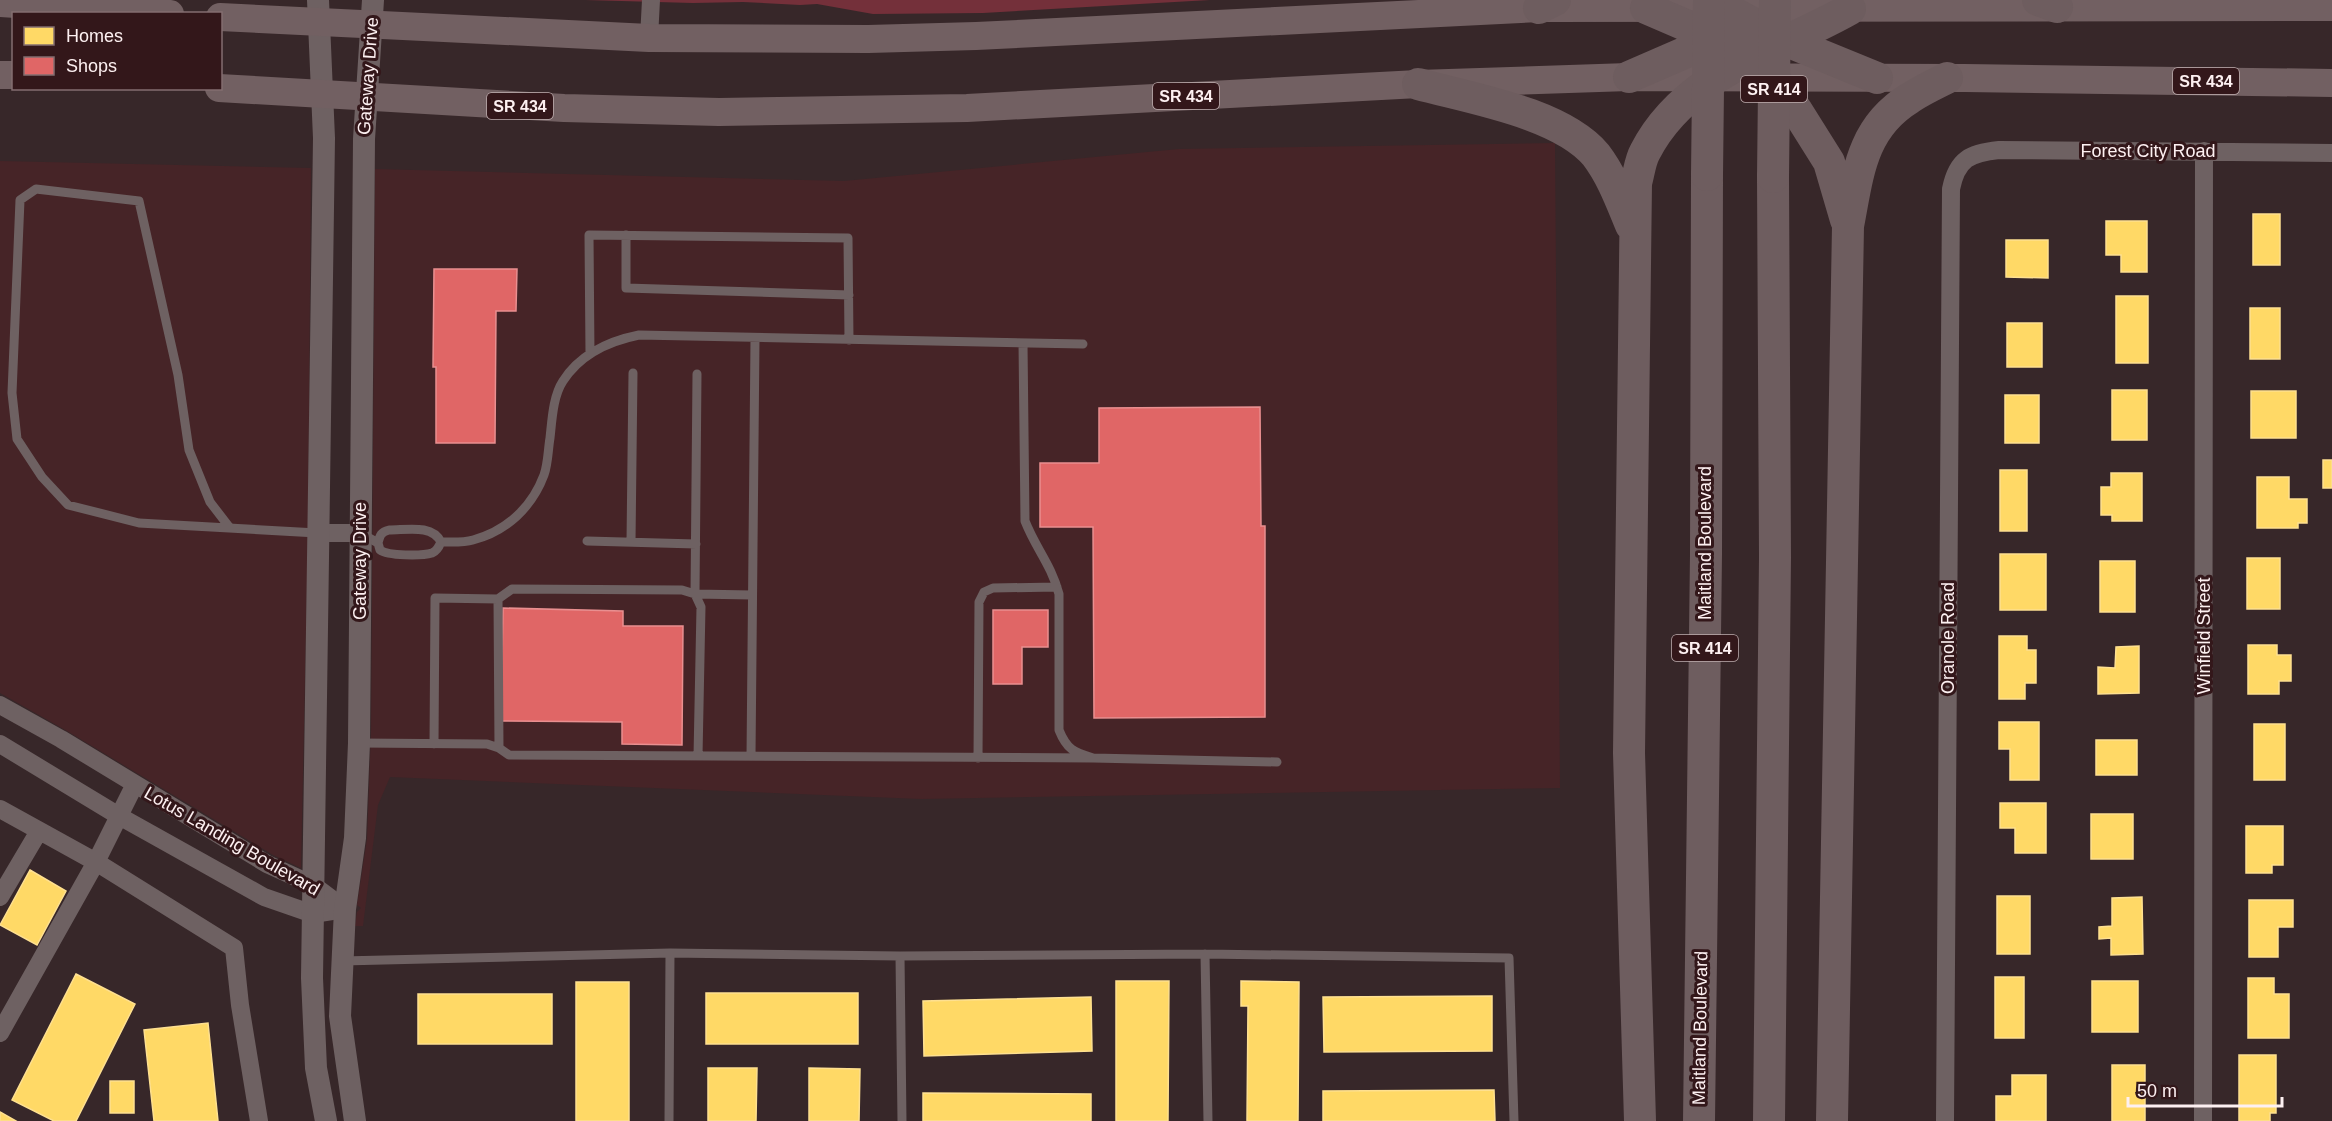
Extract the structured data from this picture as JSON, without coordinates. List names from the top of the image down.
{
  "streets": {
    "highway": ["SR 414", "Maitland Boulevard"],
    "main road": ["SR 434"],
    "street": [
      "Gateway Drive",
      "Forest City Road",
      "Winfield Street",
      "Oranole Road",
      "Lotus Landing Boulevard"
    ]
  },
  "crossings": [
    ["Gateway Drive", "SR 434"],
    ["Gateway Drive", "Lotus Landing Boulevard"],
    ["Forest City Road", "Winfield Street"],
    ["Forest City Road", "Oranole Road"]
  ],
  "legend": ["Homes", "Shops"],
  "scale_bar": "50 m"
}
